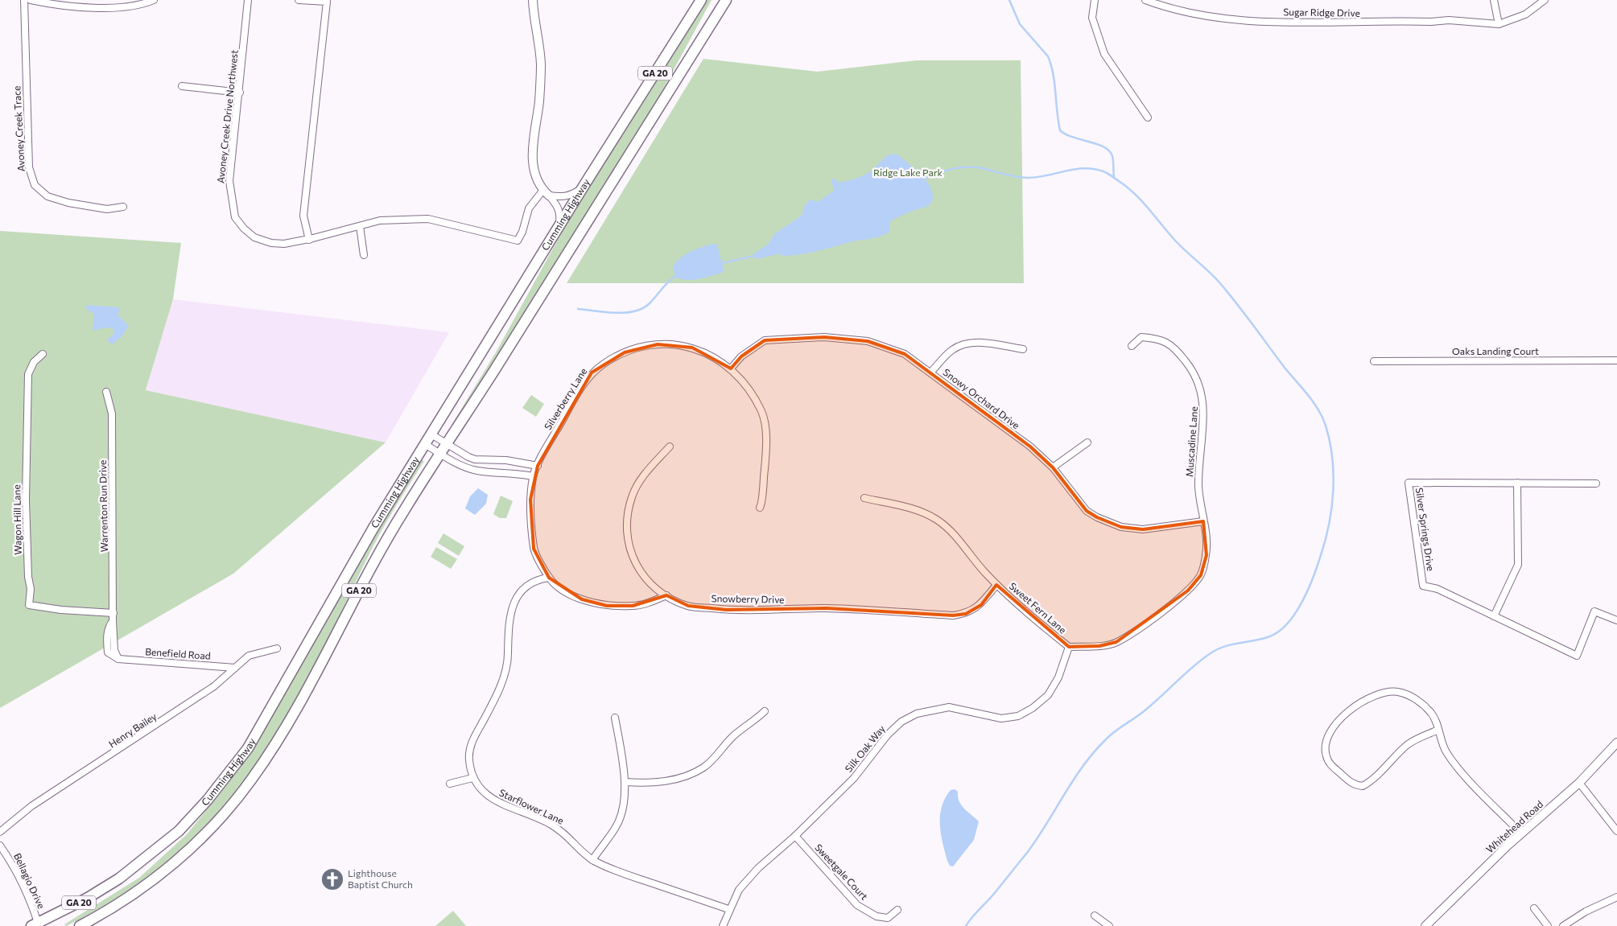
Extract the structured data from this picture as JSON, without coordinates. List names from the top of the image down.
{
  "streets": {
    "highway": ["GA 20", "Cumming Highway"],
    "street": [
      "Sugar Ridge Drive",
      "Avoney Creek Drive Northwest",
      "Avoney Creek Trace",
      "Oaks Landing Court",
      "Silverberry Lane",
      "Snowy Orchard Drive",
      "Muscadine Lane",
      "Warrenton Run Drive",
      "Wagon Hill Lane",
      "Silver Springs Drive",
      "Snowberry Drive",
      "Sweet Fern Lane",
      "Benefield Road",
      "Henry Bailey",
      "Silk Oak Way",
      "Starflower Lane",
      "Whitehead Road",
      "Sweetgale Court",
      "Bellagio Drive"
    ]
  },
  "crossings": [
    ["Cumming Highway", "Bellagio Drive"],
    ["Silverberry Lane", "Snowy Orchard Drive"],
    ["Silverberry Lane", "Snowberry Drive"],
    ["Silverberry Lane", "Starflower Lane"],
    ["Snowy Orchard Drive", "Muscadine Lane"],
    ["Snowy Orchard Drive", "Sweet Fern Lane"],
    ["Muscadine Lane", "Sweet Fern Lane"],
    ["Warrenton Run Drive", "Wagon Hill Lane"],
    ["Warrenton Run Drive", "Benefield Road"],
    ["Snowberry Drive", "Sweet Fern Lane"],
    ["Sweet Fern Lane", "Silk Oak Way"],
    ["Benefield Road", "Henry Bailey"],
    ["Silk Oak Way", "Starflower Lane"],
    ["Silk Oak Way", "Sweetgale Court"]
  ],
  "parks": ["Ridge Lake Park"],
  "places": {
    "church": ["Lighthouse Baptist Church"]
  }
}
